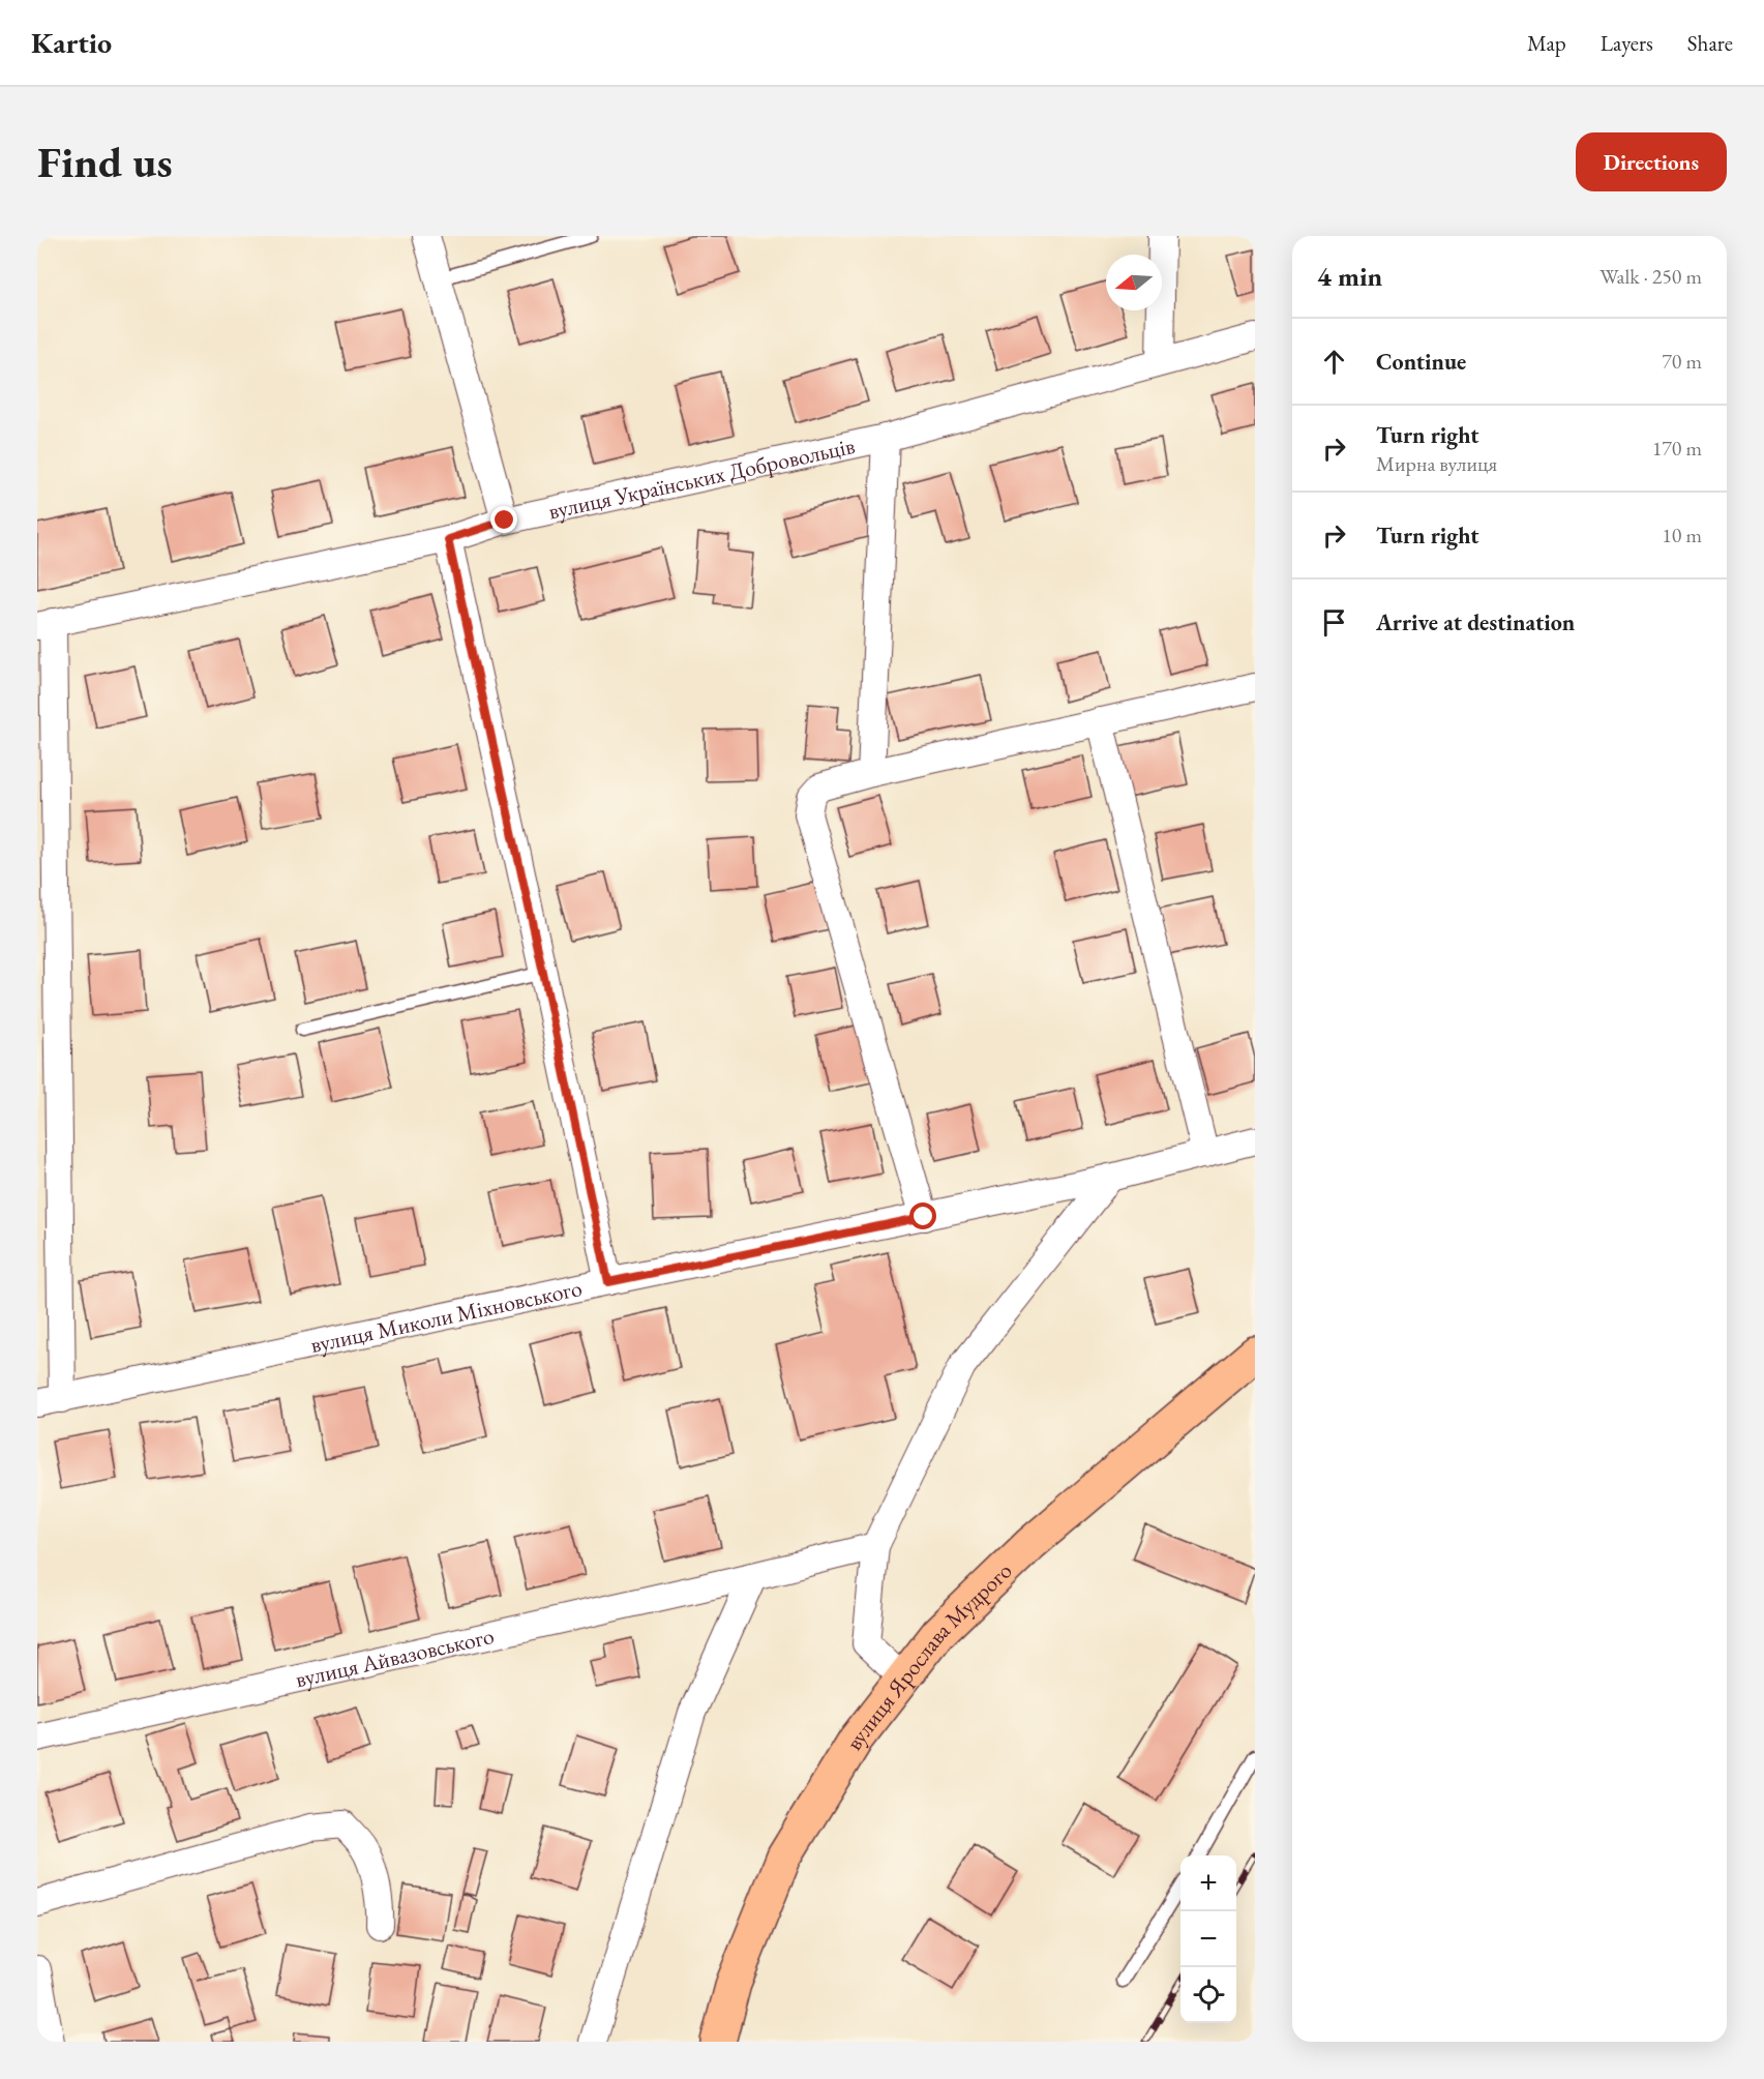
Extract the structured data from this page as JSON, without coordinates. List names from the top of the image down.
{
  "streets": {
    "highway": ["вулиця Ярослава Мудрого"],
    "street": ["вулиця Українських Добровольців", "вулиця Миколи Міхновського", "вулиця Айвазовського"]
  },
  "north": "left",
  "page": {
    "header": "Kartio",
    "nav": ["Map", "Layers", "Share"],
    "buttons": "Directions",
    "title": "Find us",
    "heading": ["4 min", "Walk · 250 m"],
    "list": [
      ["Continue", "70 m"],
      ["Turn right", "Мирна вулиця", "170 m"],
      ["Turn right", "10 m"],
      "Arrive at destination"
    ],
    "map_buttons": ["+", "−"]
  }
}
